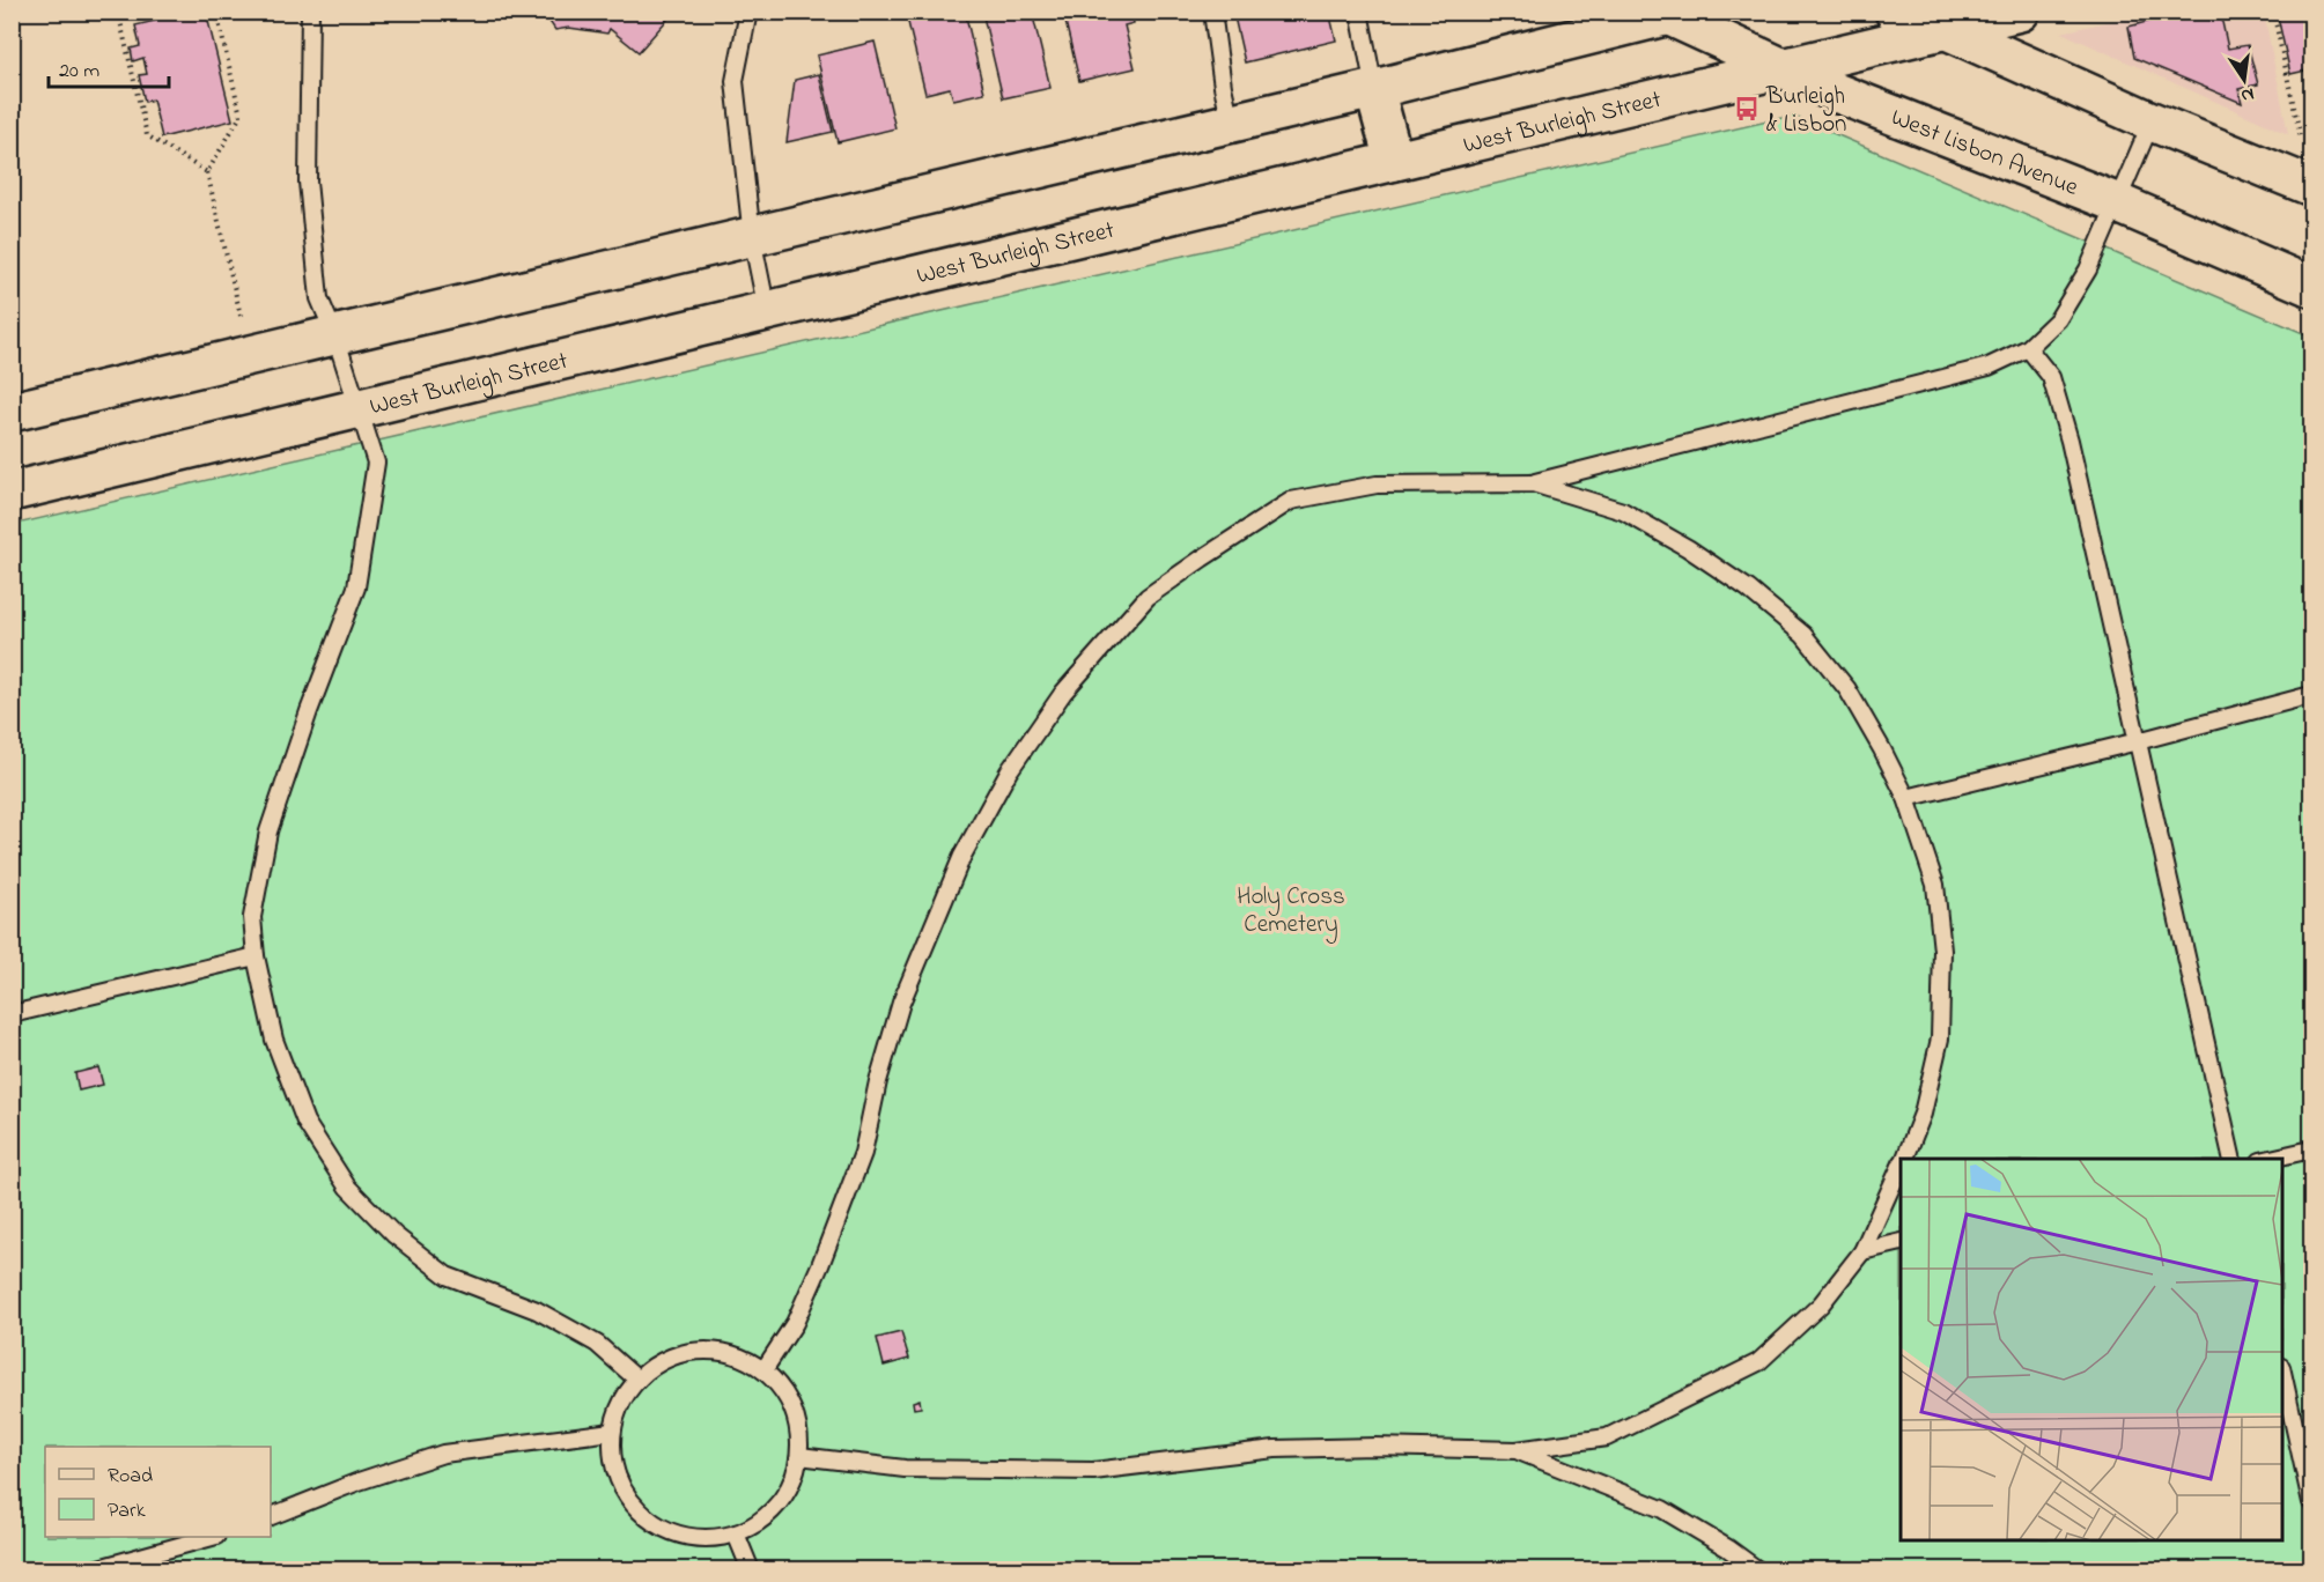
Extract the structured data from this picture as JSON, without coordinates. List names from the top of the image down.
{
  "streets": {
    "main road": ["West Burleigh Street", "West Lisbon Avenue"]
  },
  "crossings": [
    ["West Burleigh Street", "West Lisbon Avenue"]
  ],
  "parks": ["Holy Cross Cemetery"],
  "places": {
    "bus stop": ["Burleigh & Lisbon"]
  },
  "legend": ["Road", "Park"],
  "scale_bar": "20 m",
  "north": "bottom"
}
